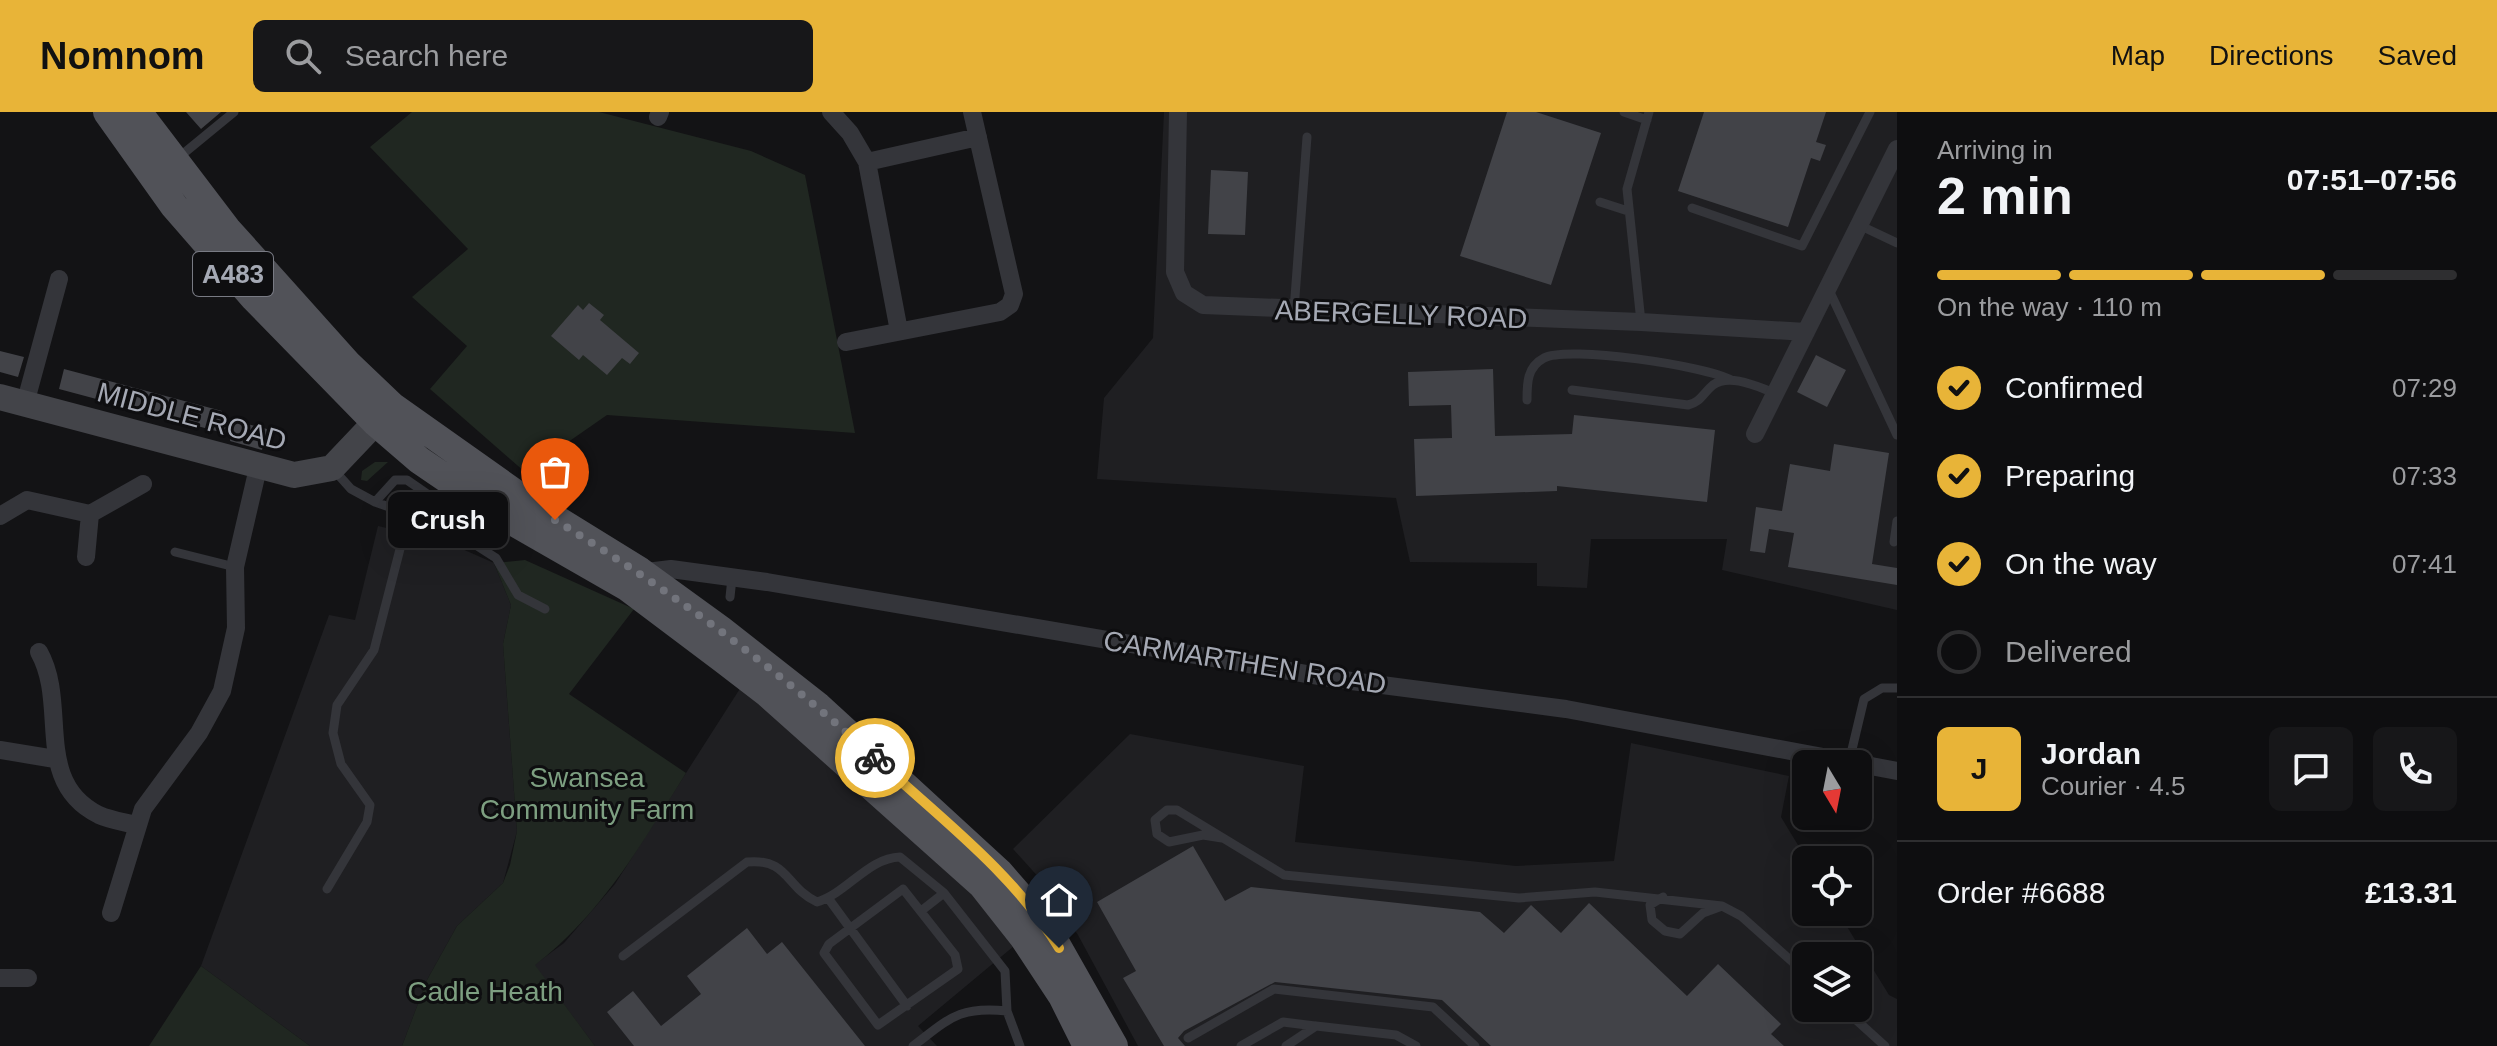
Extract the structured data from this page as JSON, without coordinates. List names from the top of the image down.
{
  "streets": {
    "main road": ["A483"],
    "street": ["ABERGELLY ROAD", "MIDDLE ROAD", "CARMARTHEN ROAD"]
  },
  "crossings": [
    ["A483", "CARMARTHEN ROAD"]
  ],
  "parks": ["Swansea Community Farm", "Cadle Heath"],
  "places": ["Crush"],
  "north": "bottom",
  "page": {
    "header": "Nomnom",
    "search": "Search here",
    "nav": ["Map", "Directions", "Saved"],
    "heading": ["2 min", "Arriving in", "07:51–07:56"],
    "panel": [
      "Jordan",
      "Courier · 4.5",
      "Order #6688",
      "£13.31"
    ],
    "bar": "On the way · 110 m",
    "list": [
      ["Confirmed", "07:29"],
      ["Preparing", "07:33"],
      ["On the way", "07:41"],
      "Delivered"
    ],
    "bubble": "Crush",
    "round": "J"
  }
}
